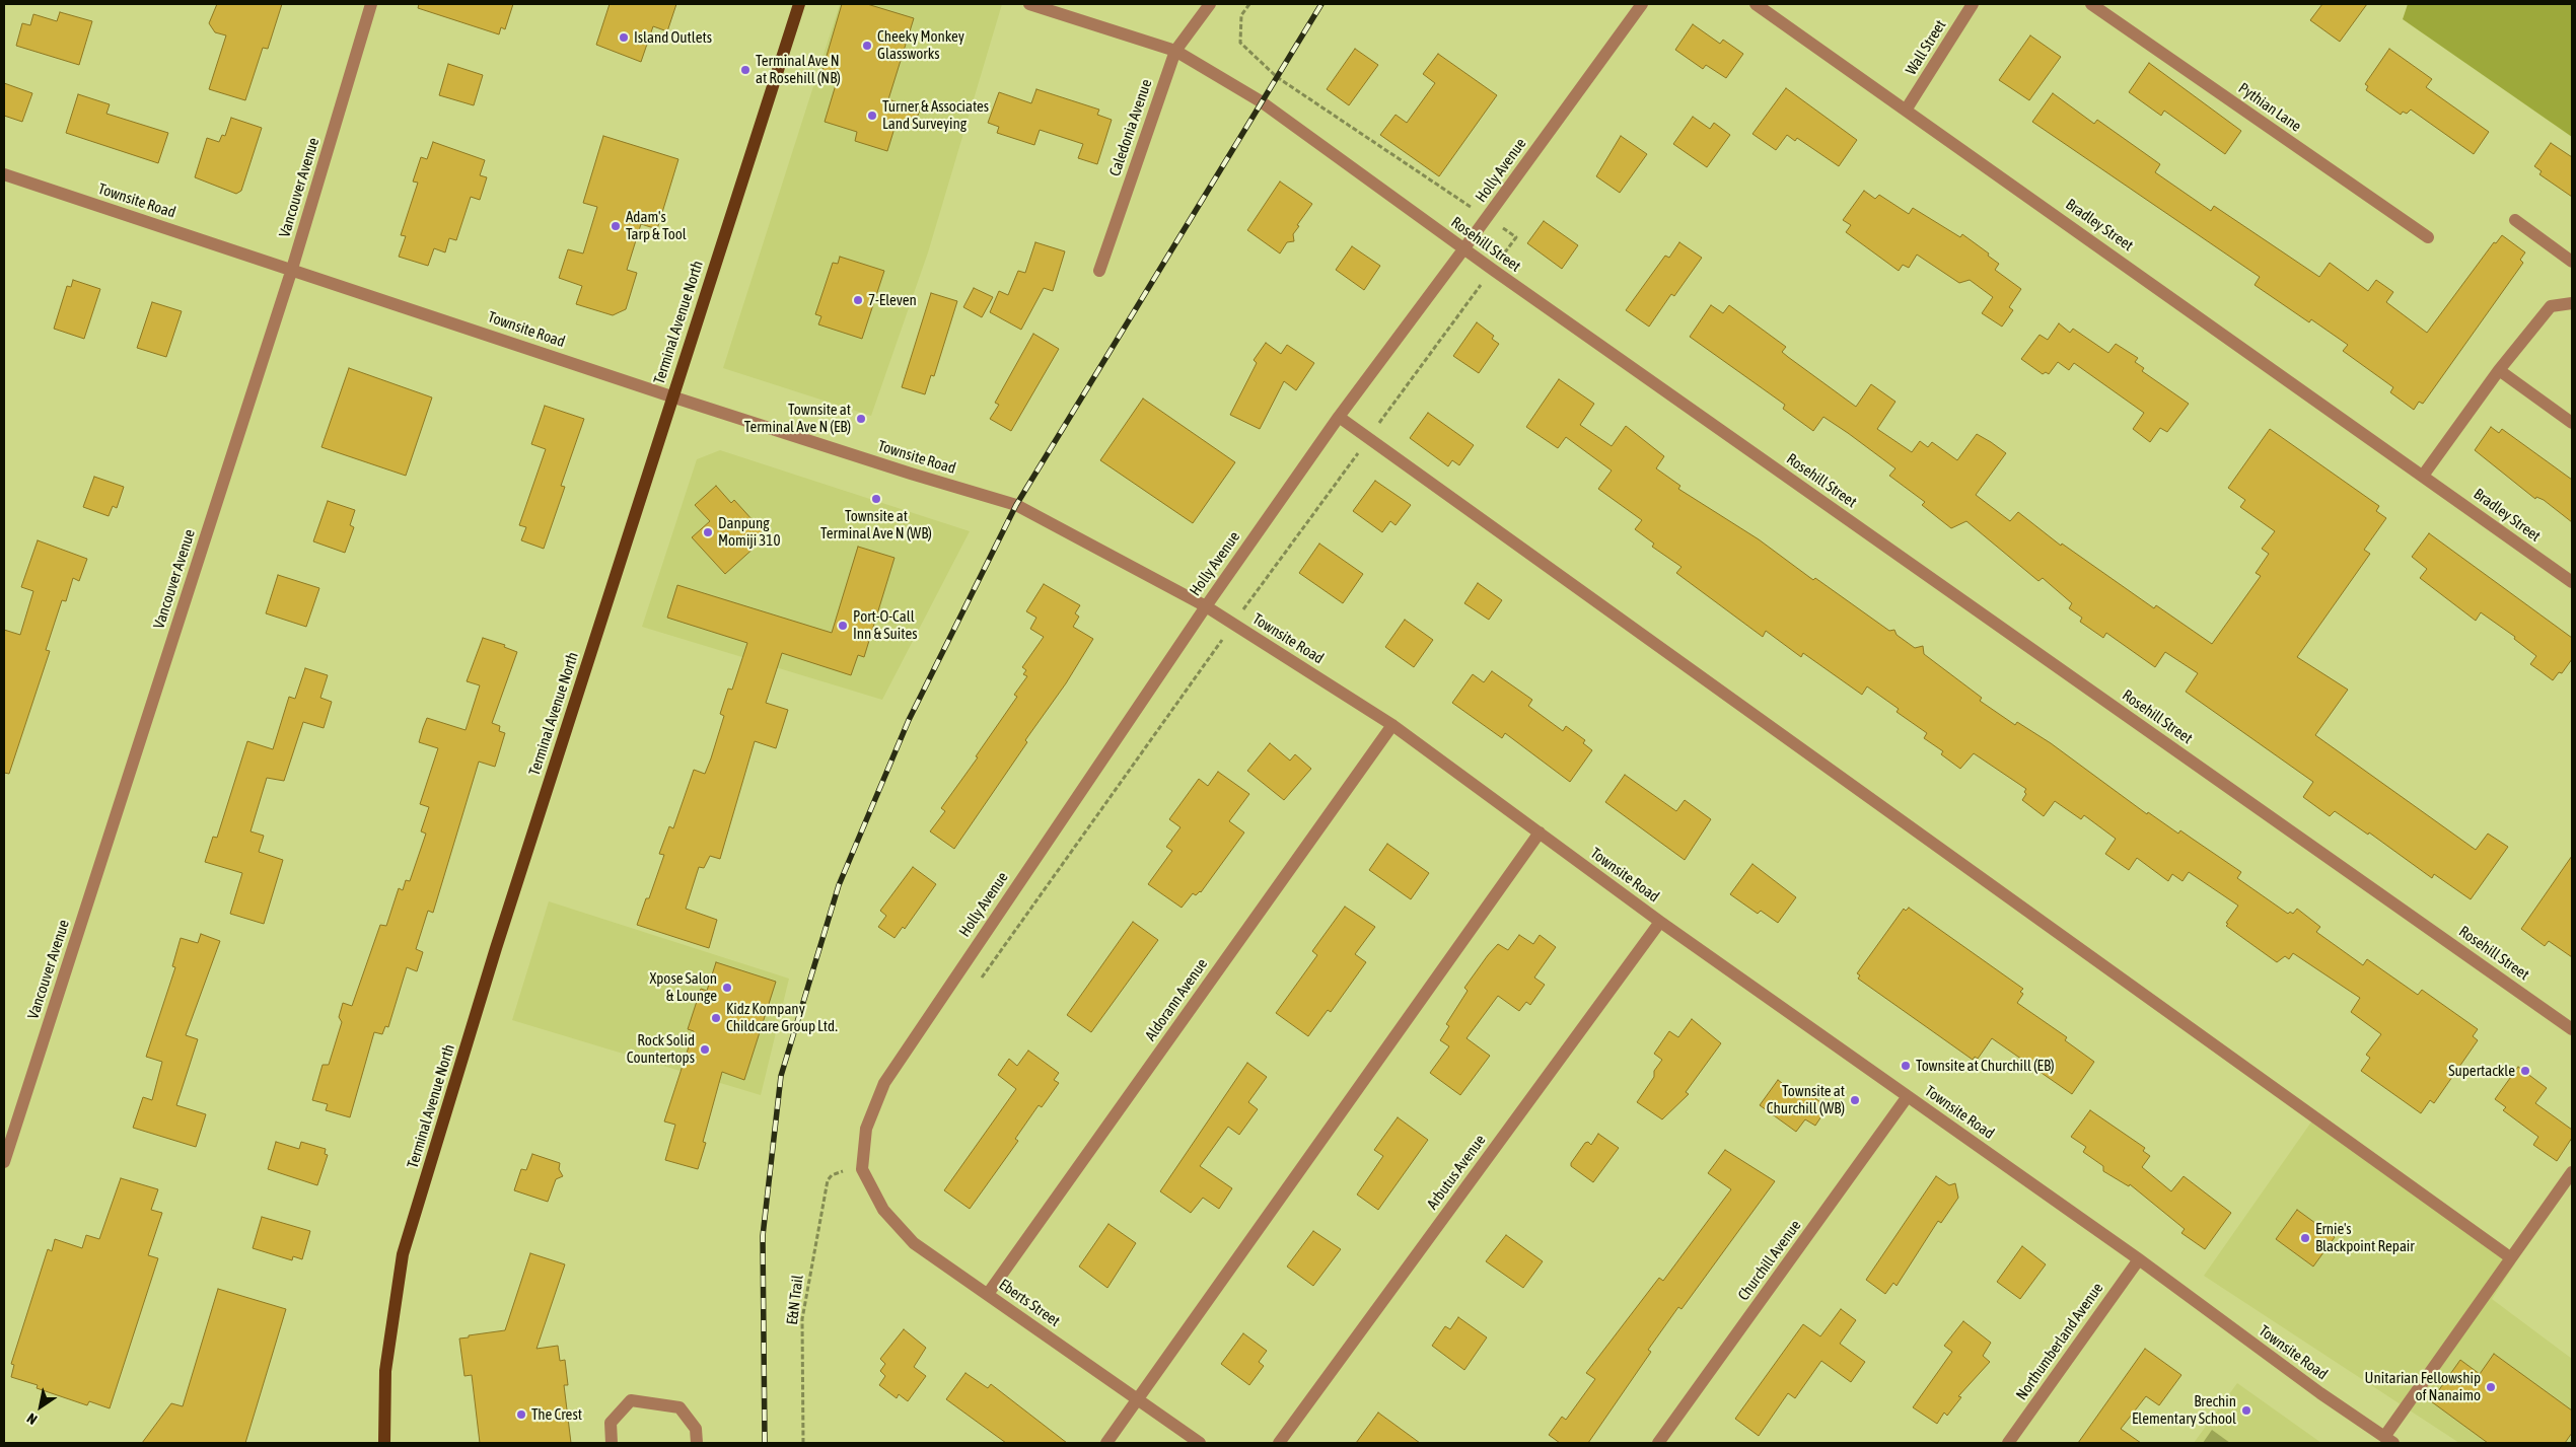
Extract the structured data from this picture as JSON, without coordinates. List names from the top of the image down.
{
  "streets": {
    "main road": ["Terminal Avenue North"],
    "street": [
      "Wall Street",
      "Pythian Lane",
      "Caledonia Avenue",
      "Holly Avenue",
      "Vancouver Avenue",
      "Townsite Road",
      "Bradley Street",
      "Rosehill Street",
      "Aldorann Avenue",
      "Arbutus Avenue",
      "Churchill Avenue",
      "Eberts Street",
      "Northumberland Avenue"
    ],
    "path": ["E&N Trail"]
  },
  "crossings": [
    ["Wall Street", "Bradley Street"],
    ["Caledonia Avenue", "Rosehill Street"],
    ["Holly Avenue", "Townsite Road"],
    ["Holly Avenue", "Rosehill Street"],
    ["Holly Avenue", "Eberts Street"],
    ["Vancouver Avenue", "Townsite Road"],
    ["Townsite Road", "Terminal Avenue North"],
    ["Townsite Road", "Aldorann Avenue"],
    ["Townsite Road", "Arbutus Avenue"],
    ["Townsite Road", "Churchill Avenue"],
    ["Townsite Road", "Northumberland Avenue"],
    ["Aldorann Avenue", "Eberts Street"]
  ],
  "places": [
    "Island Outlets",
    "Cheeky Monkey Glassworks",
    "Terminal Ave N at Rosehill (NB)",
    "Turner & Associates Land Surveying",
    "Adam's Tarp & Tool",
    "7-Eleven",
    "Townsite at Terminal Ave N (EB)",
    "Townsite at Terminal Ave N (WB)",
    "Danpung Momiji 310",
    "Port-O-Call Inn & Suites",
    "Xpose Salon & Lounge",
    "Kidz Kompany Childcare Group Ltd.",
    "Rock Solid Countertops",
    "Townsite at Churchill (EB)",
    "Supertackle",
    "Townsite at Churchill (WB)",
    "Ernie's Blackpoint Repair",
    "Unitarian Fellowship of Nanaimo",
    "Brechin Elementary School",
    "The Crest"
  ],
  "north": "bottom left"
}
